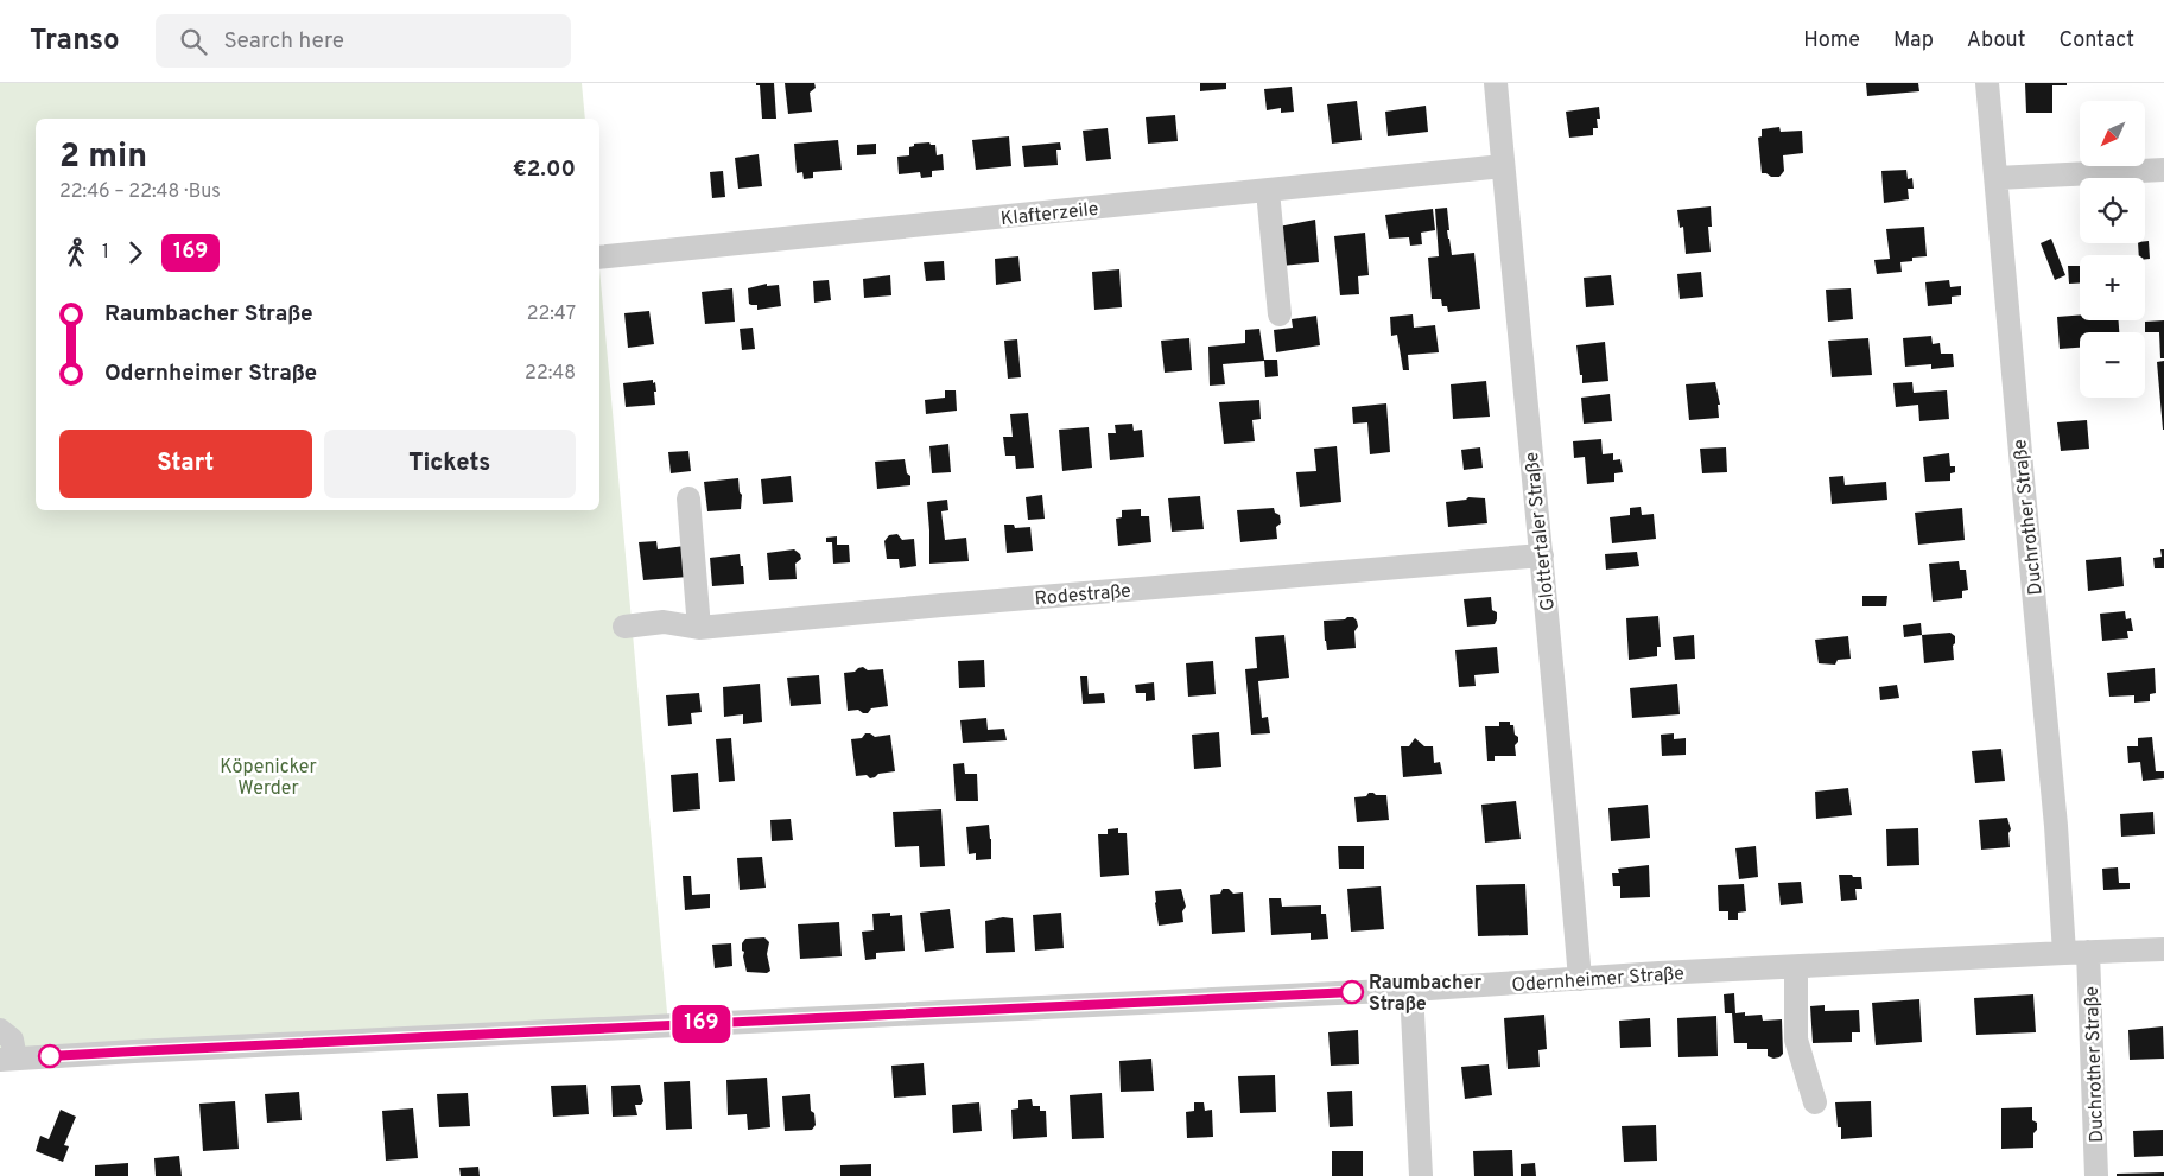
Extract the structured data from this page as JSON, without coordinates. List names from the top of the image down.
{
  "streets": {
    "street": [
      "Klafterzeile",
      "Duchrother Straße",
      "Glottertaler Straße",
      "Rodestraße",
      "Odernheimer Straße"
    ]
  },
  "crossings": [
    ["Klafterzeile", "Glottertaler Straße"],
    ["Duchrother Straße", "Odernheimer Straße"],
    ["Glottertaler Straße", "Rodestraße"],
    ["Glottertaler Straße", "Odernheimer Straße"]
  ],
  "parks": ["Köpenicker Werder"],
  "places": ["Raumbacher Straße"],
  "lines": ["bus line 169"],
  "north": "bottom left",
  "page": {
    "header": "Transo",
    "search": "Search here",
    "nav": [
      "Home",
      "Map",
      "About",
      "Contact"
    ],
    "on_map": "169",
    "map_buttons": ["+", "−"],
    "heading": ["2 min", "22:46 – 22:48 · Bus", "€2.00"],
    "legs": ["1", "169"],
    "list": [
      {
        "name": "Raumbacher Straße",
        "value": "22:47"
      },
      {
        "name": "Odernheimer Straße",
        "value": "22:48"
      }
    ],
    "buttons": ["Start", "Tickets"]
  }
}
